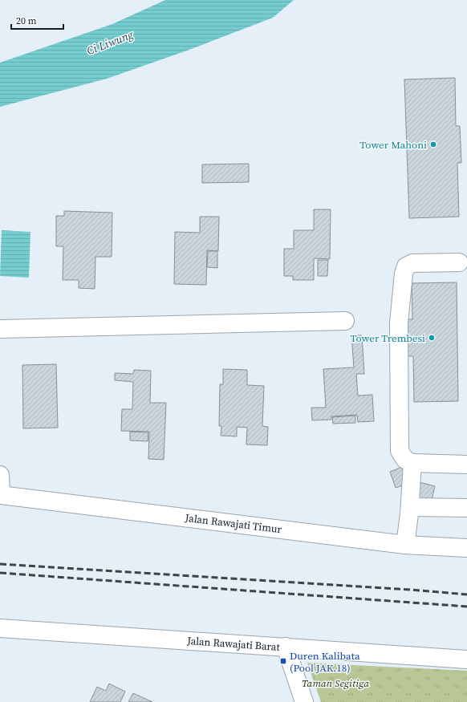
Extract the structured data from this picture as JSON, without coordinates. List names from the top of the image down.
{
  "streets": {
    "street": ["Jalan Rawajati Timur", "Jalan Rawajati Barat"]
  },
  "water": ["Ci Liwung"],
  "parks": ["Taman Segitiga"],
  "places": {
    "other": ["Tower Mahoni", "Tower Trembesi"],
    "transit": ["Duren Kalibata (Pool JAK.18)"]
  },
  "scale_bar": "20 m"
}
